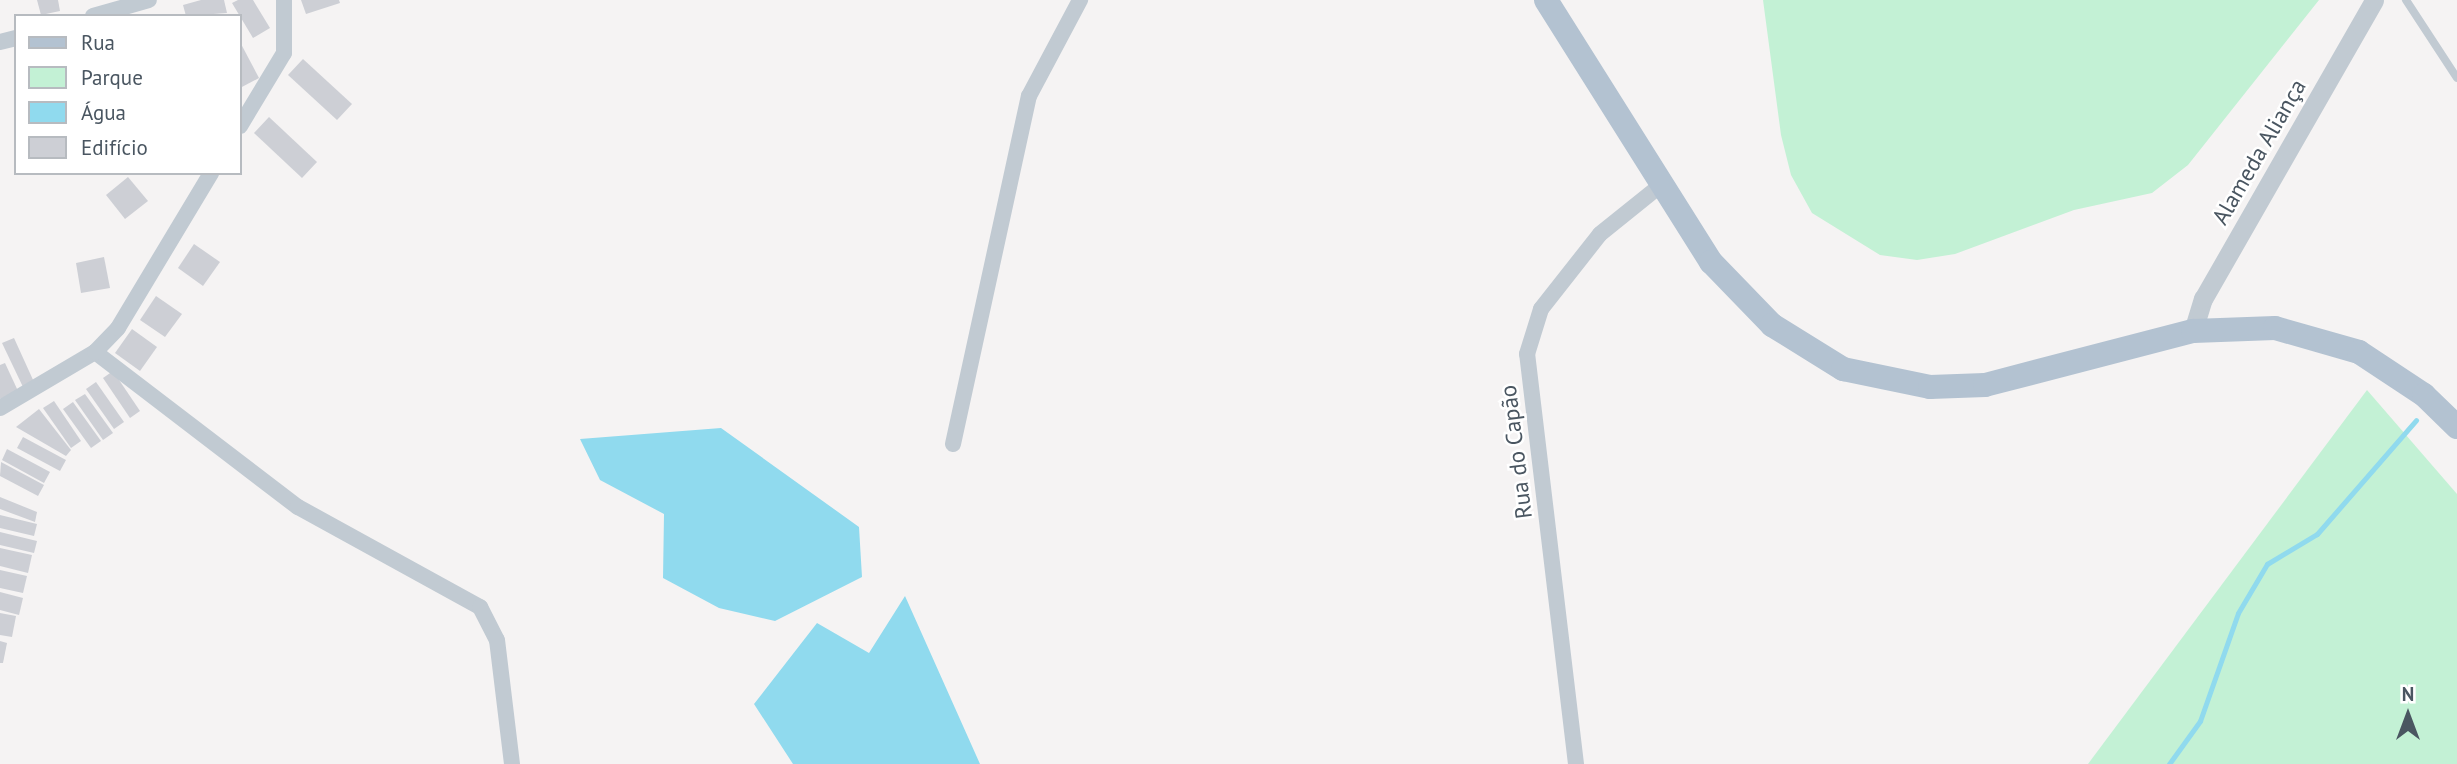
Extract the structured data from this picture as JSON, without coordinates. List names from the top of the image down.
{
  "streets": {
    "street": ["Alameda Aliança", "Rua do Capão"]
  },
  "legend": [
    "Rua",
    "Parque",
    "Água",
    "Edifício"
  ],
  "north": "top"
}
